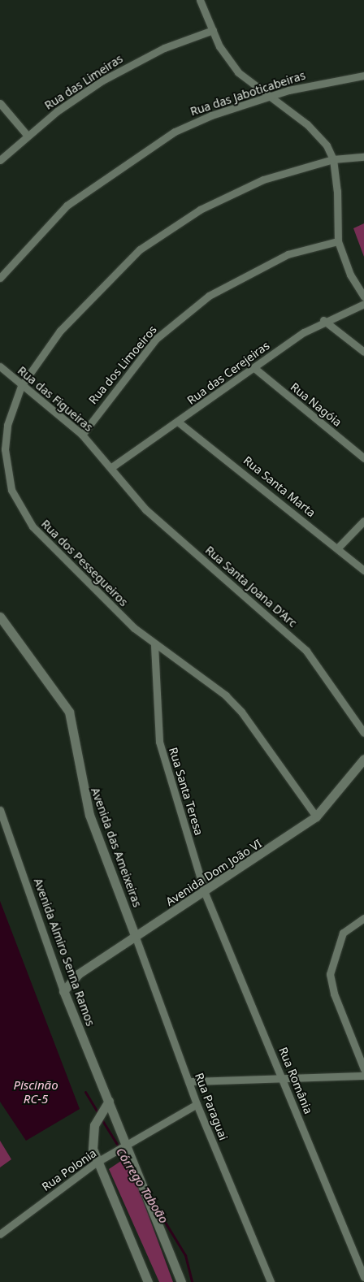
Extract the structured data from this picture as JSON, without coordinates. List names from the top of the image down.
{
  "streets": {
    "street": [
      "Rua das Limeiras",
      "Rua das Jaboticabeiras",
      "Rua dos Limoeiros",
      "Rua das Cerejeiras",
      "Rua das Figueiras",
      "Rua Nagóia",
      "Rua Santa Marta",
      "Rua dos Pessegueiros",
      "Rua Santa Joana D'Arc",
      "Rua Santa Teresa",
      "Avenida das Ameixeiras",
      "Avenida Dom João VI",
      "Avenida Almiro Senna Ramos",
      "Rua România",
      "Rua Paraguai",
      "Rua Polonia"
    ]
  },
  "crossings": [
    ["Rua dos Limoeiros", "Rua das Figueiras"],
    ["Rua das Cerejeiras", "Rua das Figueiras"],
    ["Rua das Cerejeiras", "Rua Nagóia"],
    ["Rua das Cerejeiras", "Rua Santa Marta"],
    ["Rua das Cerejeiras", "Rua Santa Joana D'Arc"],
    ["Rua das Figueiras", "Rua dos Pessegueiros"],
    ["Rua das Figueiras", "Rua Santa Joana D'Arc"],
    ["Rua dos Pessegueiros", "Rua Santa Teresa"],
    ["Rua dos Pessegueiros", "Avenida Dom João VI"],
    ["Rua Santa Teresa", "Avenida Dom João VI"],
    ["Rua Santa Teresa", "Rua România"],
    ["Avenida das Ameixeiras", "Avenida Dom João VI"],
    ["Avenida das Ameixeiras", "Rua Paraguai"],
    ["Avenida Dom João VI", "Avenida Almiro Senna Ramos"],
    ["Avenida Dom João VI", "Rua România"],
    ["Avenida Dom João VI", "Rua Paraguai"],
    ["Avenida Almiro Senna Ramos", "Rua Polonia"],
    ["Rua Paraguai", "Rua Polonia"]
  ],
  "water": ["Piscinão RC-5", "Córrego Taboão"]
}
